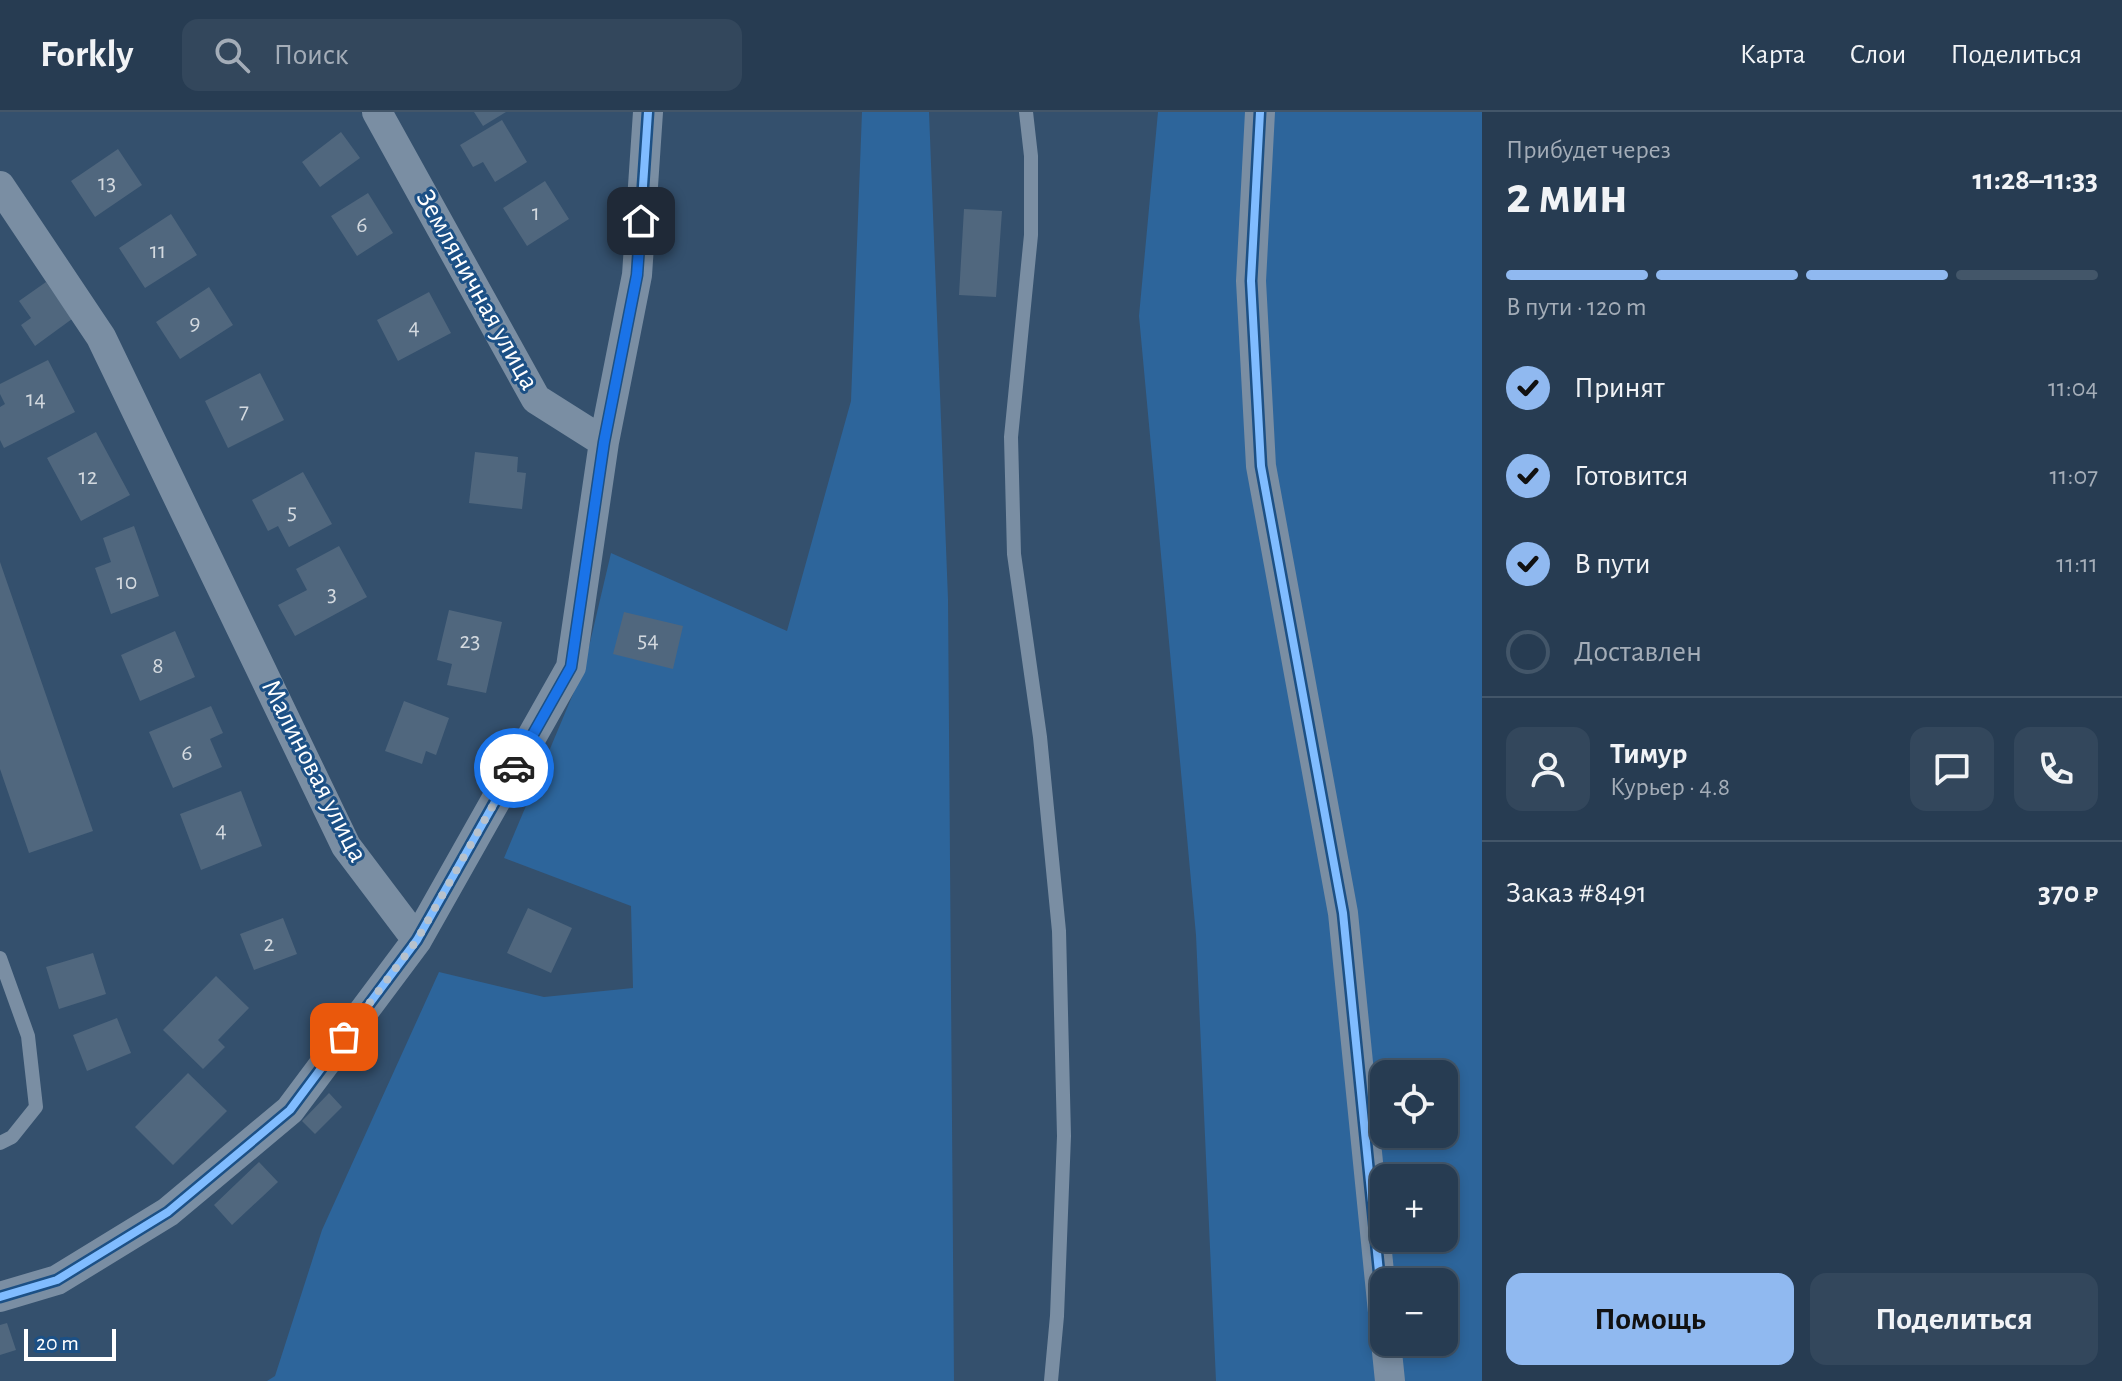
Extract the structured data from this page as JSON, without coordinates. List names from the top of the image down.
{
  "streets": {
    "street": ["Земляничная улица", "Малиновая улица"]
  },
  "house_numbers": [
    "13",
    "1",
    "6",
    "11",
    "9",
    "4",
    "14",
    "7",
    "12",
    "5",
    "10",
    "3",
    "54",
    "23",
    "8",
    "6",
    "4",
    "2"
  ],
  "scale_bar": "20 m",
  "page": {
    "header": "Forkly",
    "search": "Поиск",
    "nav": ["Карта", "Слои", "Поделиться"],
    "heading": ["2 мин", "Прибудет через", "11:28–11:33"],
    "panel": [
      "Тимур",
      "Курьер · 4.8",
      "Заказ #8491",
      "370 ₽"
    ],
    "bar": "В пути · 120 m",
    "list": [
      ["Принят", "11:04"],
      ["Готовится", "11:07"],
      ["В пути", "11:11"],
      "Доставлен"
    ],
    "map_buttons": ["+", "−"],
    "buttons": ["Помощь", "Поделиться"],
    "scale": "20 m"
  }
}
